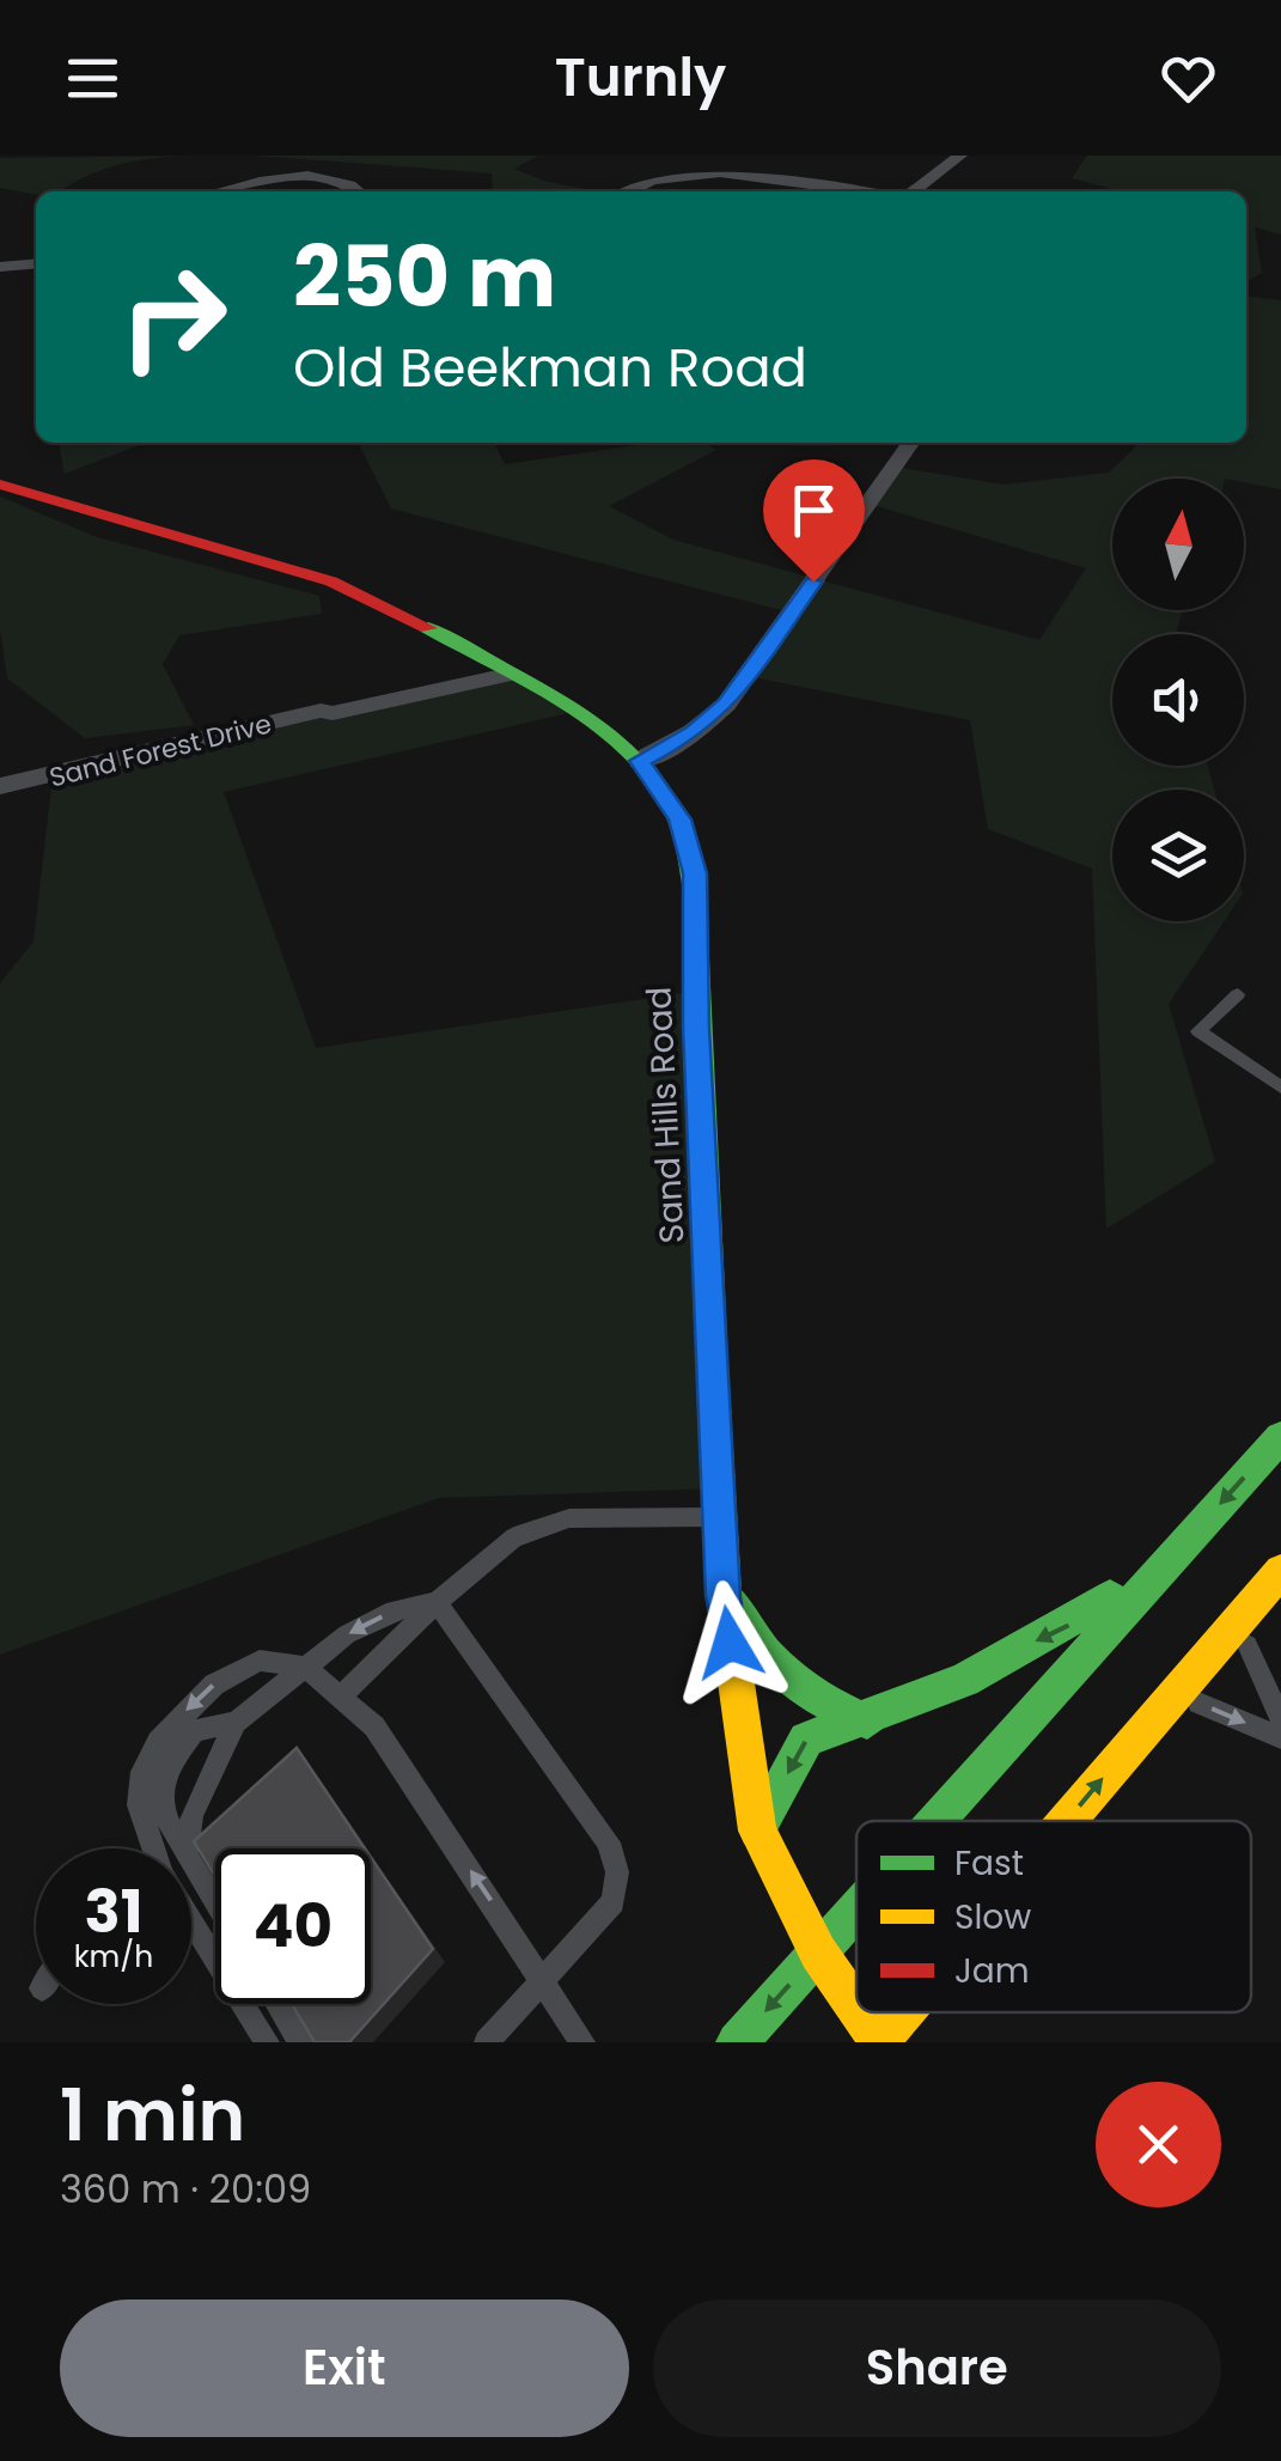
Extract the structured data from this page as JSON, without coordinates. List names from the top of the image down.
{
  "streets": {
    "main road": ["Sand Hills Road"],
    "street": ["Sand Forest Drive"]
  },
  "crossings": [
    ["Sand Forest Drive", "Sand Hills Road"]
  ],
  "legend": ["Fast", "Slow", "Jam"],
  "north": "top",
  "page": {
    "header": "Turnly",
    "turn": ["250 m", "Old Beekman Road"],
    "speed": "31 km/h",
    "limit": "40",
    "heading": ["1 min", "360 m · 20:09"],
    "buttons": ["Exit", "Share"]
  }
}
